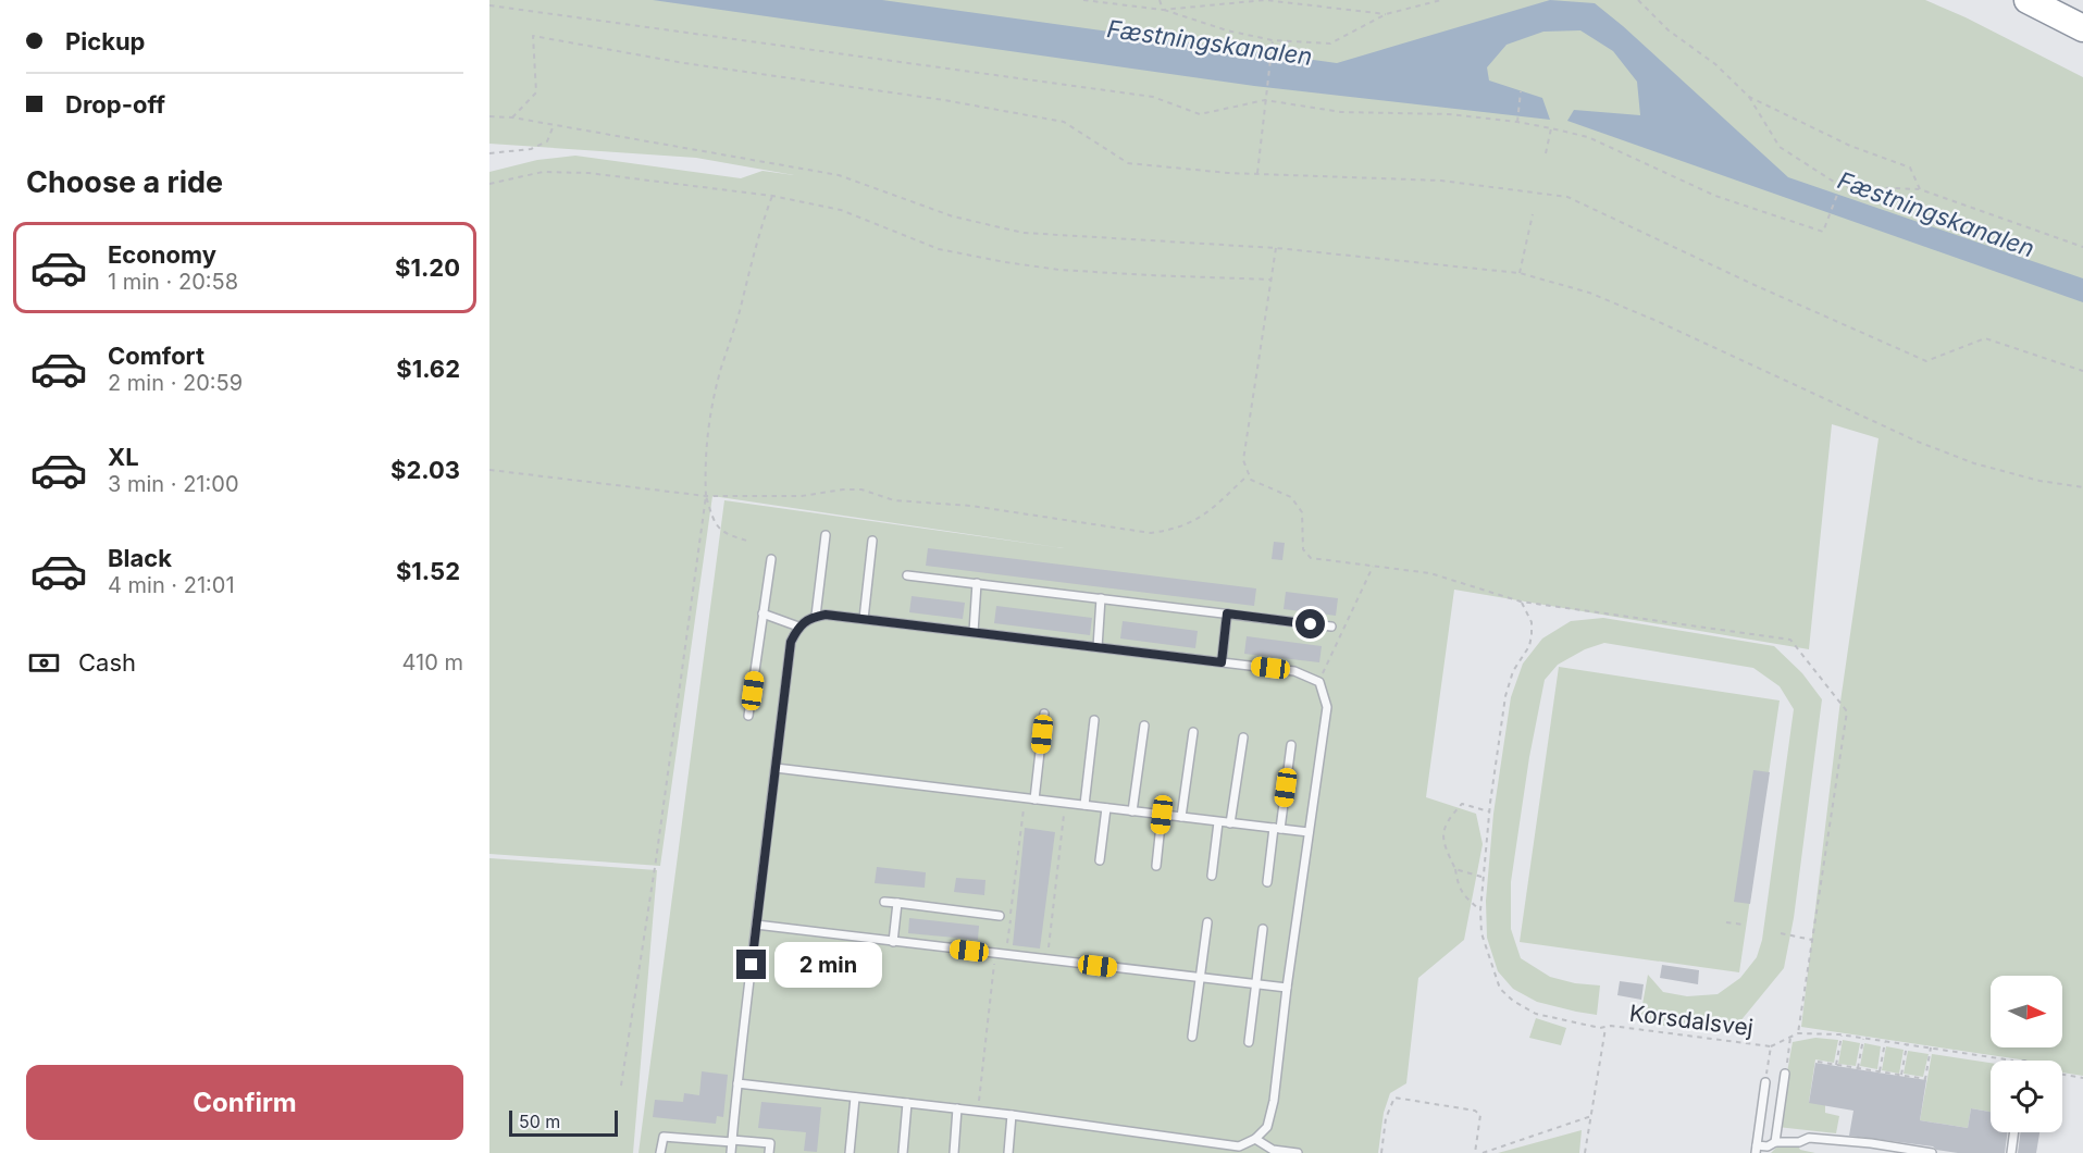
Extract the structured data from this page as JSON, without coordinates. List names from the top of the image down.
{
  "streets": {
    "path": ["Korsdalsvej"]
  },
  "water": ["Fæstningskanalen"],
  "scale_bar": "50 m",
  "north": "right",
  "page": {
    "banner": ["Pickup", "Drop-off"],
    "heading": "Choose a ride",
    "list": [
      {
        "name": "Economy",
        "note": "1 min · 20:58",
        "value": "$1.20"
      },
      {
        "name": "Comfort",
        "note": "2 min · 20:59",
        "value": "$1.62"
      },
      {
        "name": "XL",
        "note": "3 min · 21:00",
        "value": "$2.03"
      },
      {
        "name": "Black",
        "note": "4 min · 21:01",
        "value": "$1.52"
      }
    ],
    "pay": ["Cash", "410 m"],
    "bubble": "2 min",
    "buttons": "Confirm",
    "scale": "50 m"
  }
}
